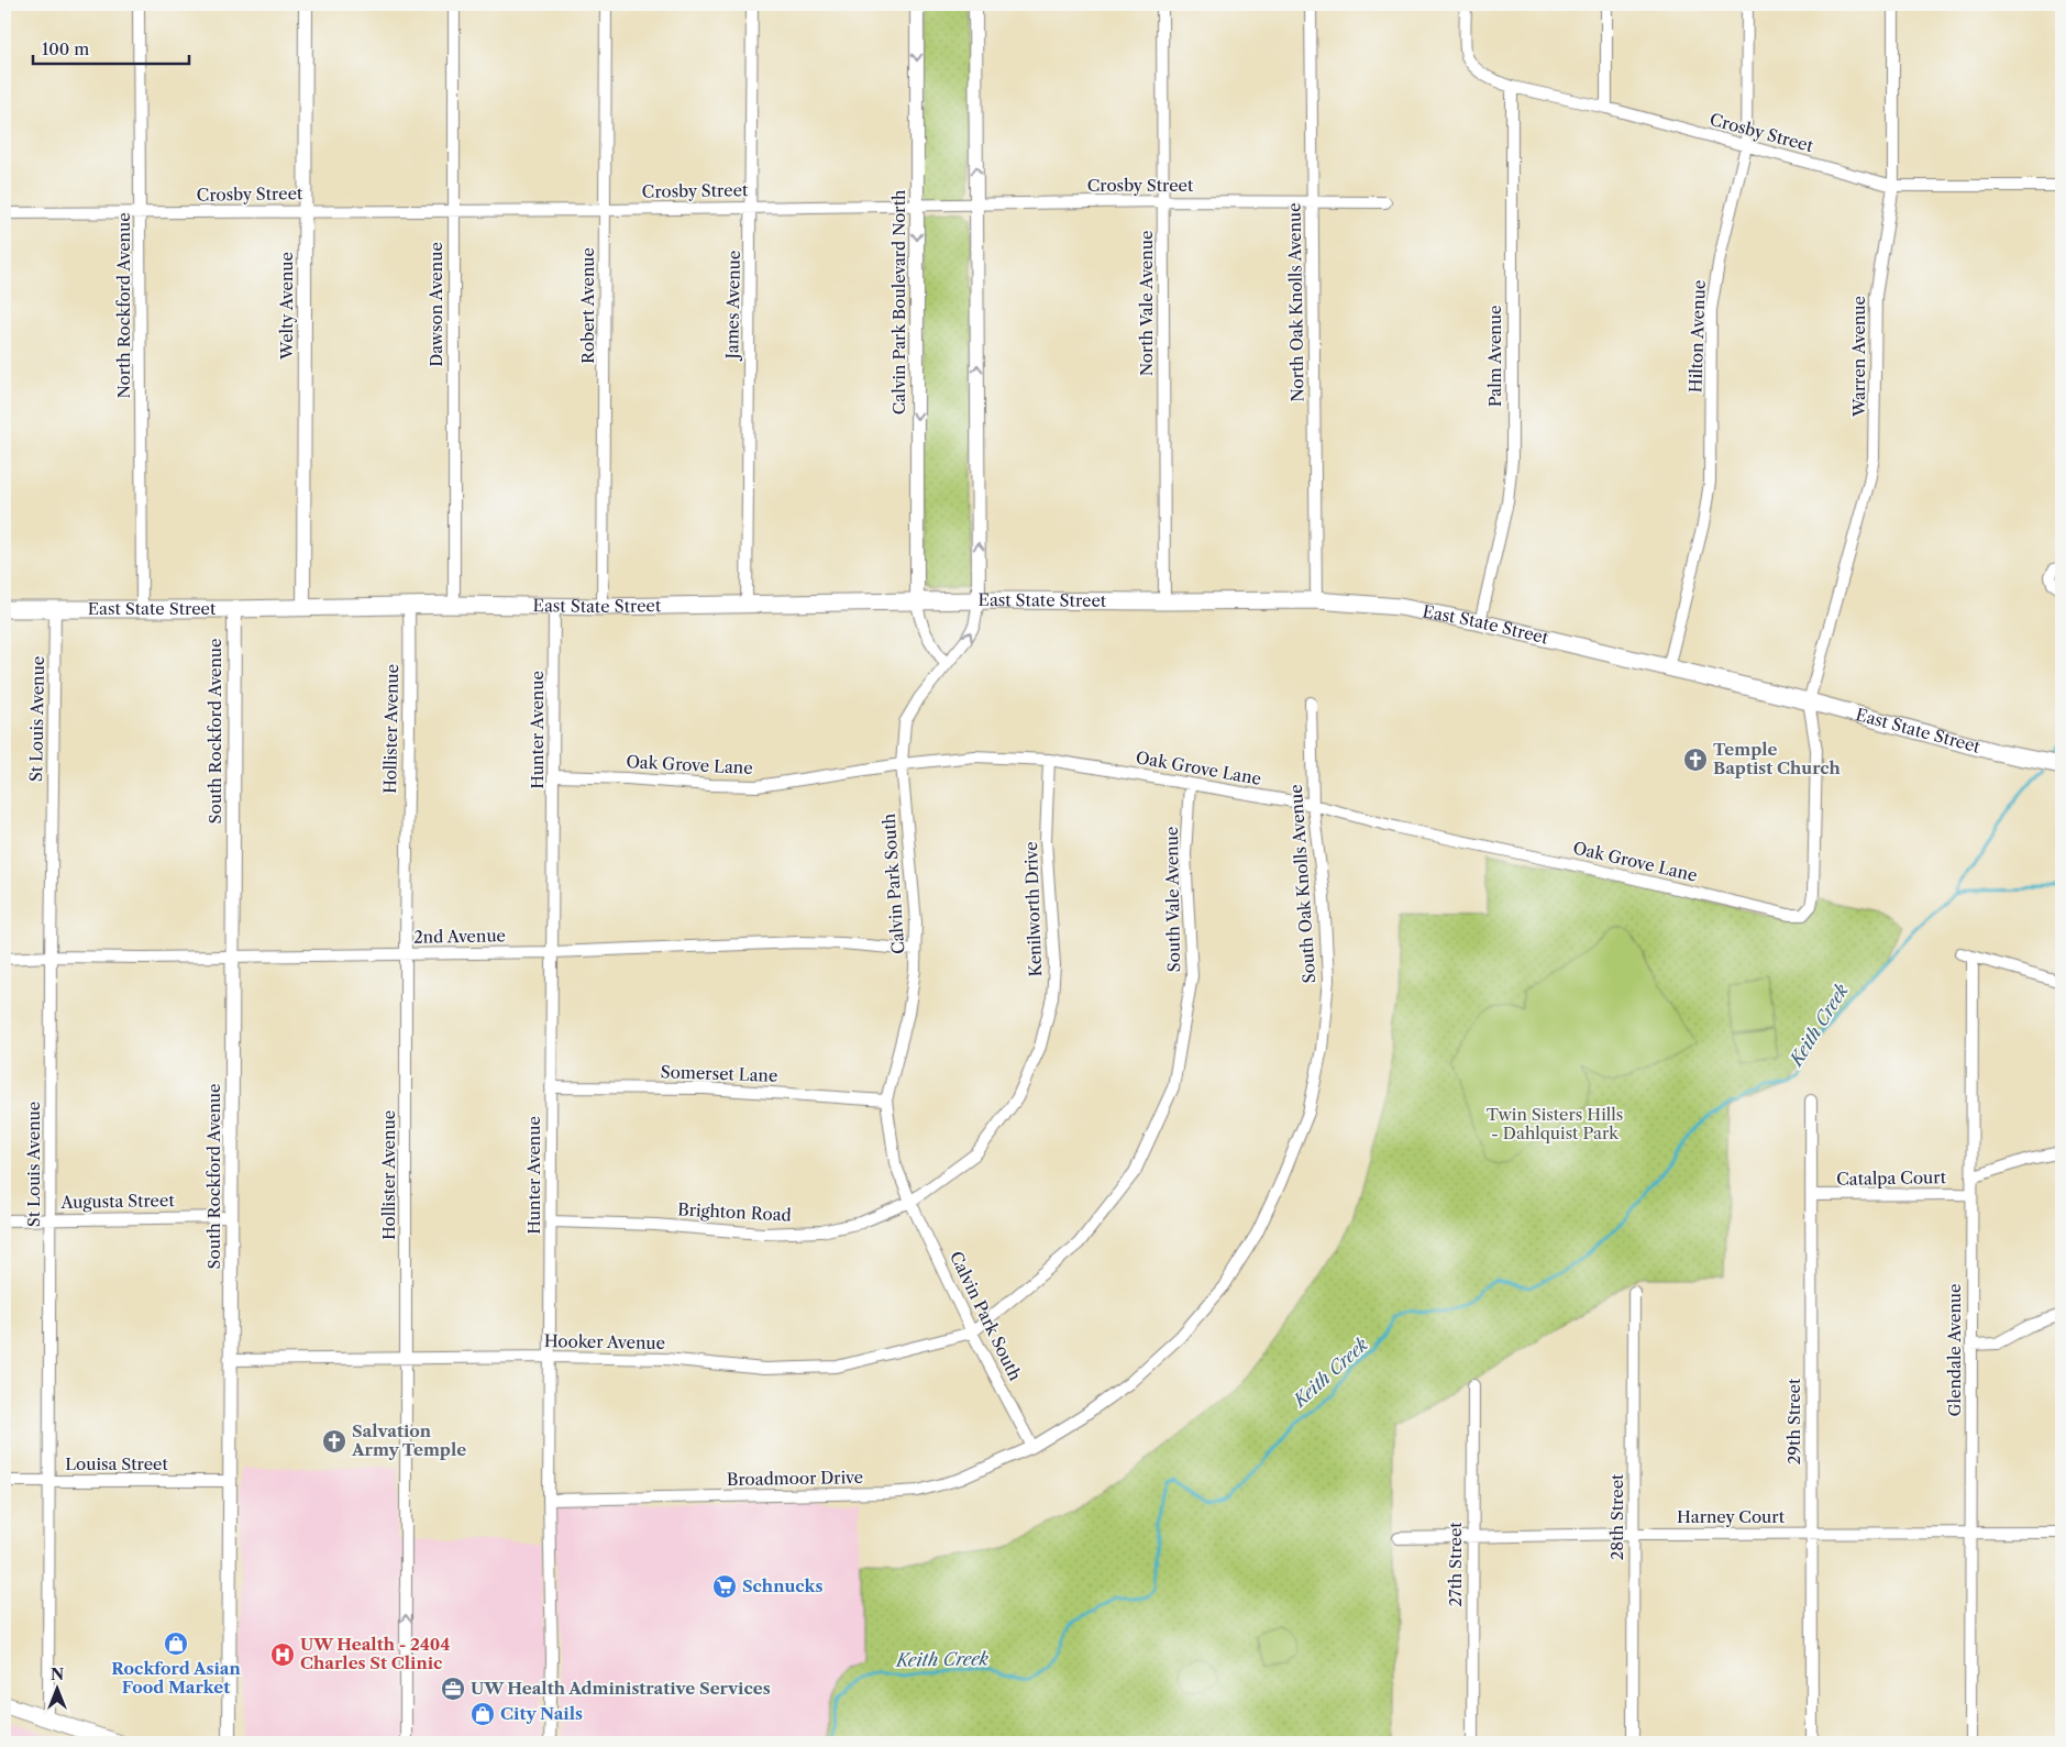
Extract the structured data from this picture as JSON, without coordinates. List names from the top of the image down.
{
  "streets": {
    "main road": ["East State Street"],
    "street": [
      "Crosby Street",
      "Calvin Park Boulevard North",
      "North Oak Knolls Avenue",
      "North Vale Avenue",
      "Dawson Avenue",
      "James Avenue",
      "North Rockford Avenue",
      "Welty Avenue",
      "Robert Avenue",
      "Hilton Avenue",
      "Palm Avenue",
      "Warren Avenue",
      "St Louis Avenue",
      "Hollister Avenue",
      "Hunter Avenue",
      "South Rockford Avenue",
      "Oak Grove Lane",
      "Calvin Park South",
      "South Oak Knolls Avenue",
      "South Vale Avenue",
      "Kenilworth Drive",
      "2nd Avenue",
      "Somerset Lane",
      "Catalpa Court",
      "Augusta Street",
      "Brighton Road",
      "Hooker Avenue",
      "Glendale Avenue",
      "29th Street",
      "Louisa Street",
      "Broadmoor Drive",
      "28th Street",
      "Harney Court",
      "27th Street"
    ]
  },
  "crossings": [
    ["Crosby Street", "Calvin Park Boulevard North"],
    ["Crosby Street", "North Oak Knolls Avenue"],
    ["Crosby Street", "North Vale Avenue"],
    ["Crosby Street", "Dawson Avenue"],
    ["Crosby Street", "James Avenue"],
    ["Crosby Street", "North Rockford Avenue"],
    ["Crosby Street", "Welty Avenue"],
    ["Crosby Street", "Robert Avenue"],
    ["Crosby Street", "Hilton Avenue"],
    ["Crosby Street", "Palm Avenue"],
    ["Crosby Street", "Warren Avenue"],
    ["Calvin Park Boulevard North", "East State Street"],
    ["North Oak Knolls Avenue", "East State Street"],
    ["North Vale Avenue", "East State Street"],
    ["Dawson Avenue", "East State Street"],
    ["James Avenue", "East State Street"],
    ["North Rockford Avenue", "East State Street"],
    ["Welty Avenue", "East State Street"],
    ["Robert Avenue", "East State Street"],
    ["Hilton Avenue", "East State Street"],
    ["Palm Avenue", "East State Street"],
    ["Warren Avenue", "East State Street"],
    ["Warren Avenue", "Oak Grove Lane"],
    ["East State Street", "St Louis Avenue"],
    ["East State Street", "Hollister Avenue"],
    ["East State Street", "Hunter Avenue"],
    ["East State Street", "South Rockford Avenue"],
    ["East State Street", "Oak Grove Lane"],
    ["East State Street", "Calvin Park South"],
    ["St Louis Avenue", "2nd Avenue"],
    ["St Louis Avenue", "Augusta Street"],
    ["St Louis Avenue", "Louisa Street"],
    ["Hollister Avenue", "2nd Avenue"],
    ["Hollister Avenue", "Hooker Avenue"],
    ["Hunter Avenue", "Oak Grove Lane"],
    ["Hunter Avenue", "2nd Avenue"],
    ["Hunter Avenue", "Somerset Lane"],
    ["Hunter Avenue", "Brighton Road"],
    ["Hunter Avenue", "Hooker Avenue"],
    ["Hunter Avenue", "Broadmoor Drive"],
    ["South Rockford Avenue", "2nd Avenue"],
    ["South Rockford Avenue", "Augusta Street"],
    ["South Rockford Avenue", "Hooker Avenue"],
    ["South Rockford Avenue", "Louisa Street"],
    ["Oak Grove Lane", "Calvin Park South"],
    ["Oak Grove Lane", "South Oak Knolls Avenue"],
    ["Oak Grove Lane", "South Vale Avenue"],
    ["Oak Grove Lane", "Kenilworth Drive"],
    ["Calvin Park South", "South Oak Knolls Avenue"],
    ["Calvin Park South", "South Vale Avenue"],
    ["Calvin Park South", "Kenilworth Drive"],
    ["Calvin Park South", "2nd Avenue"],
    ["Calvin Park South", "Somerset Lane"],
    ["Calvin Park South", "Brighton Road"],
    ["Calvin Park South", "Hooker Avenue"],
    ["Calvin Park South", "Broadmoor Drive"],
    ["South Oak Knolls Avenue", "Broadmoor Drive"],
    ["South Vale Avenue", "Hooker Avenue"],
    ["Kenilworth Drive", "Brighton Road"],
    ["Catalpa Court", "Glendale Avenue"],
    ["Catalpa Court", "29th Street"],
    ["Glendale Avenue", "Harney Court"],
    ["29th Street", "Harney Court"],
    ["28th Street", "Harney Court"],
    ["Harney Court", "27th Street"]
  ],
  "water": ["Keith Creek"],
  "parks": ["Twin Sisters Hills - Dahlquist Park"],
  "places": {
    "church": ["Temple Baptist Church", "Salvation Army Temple"],
    "supermarket": ["Schnucks"],
    "shop": ["Rockford Asian Food Market", "City Nails"],
    "hospital": ["UW Health - 2404 Charles St Clinic"],
    "office": ["UW Health Administrative Services"]
  },
  "scale_bar": "100 m",
  "north": "top"
}
